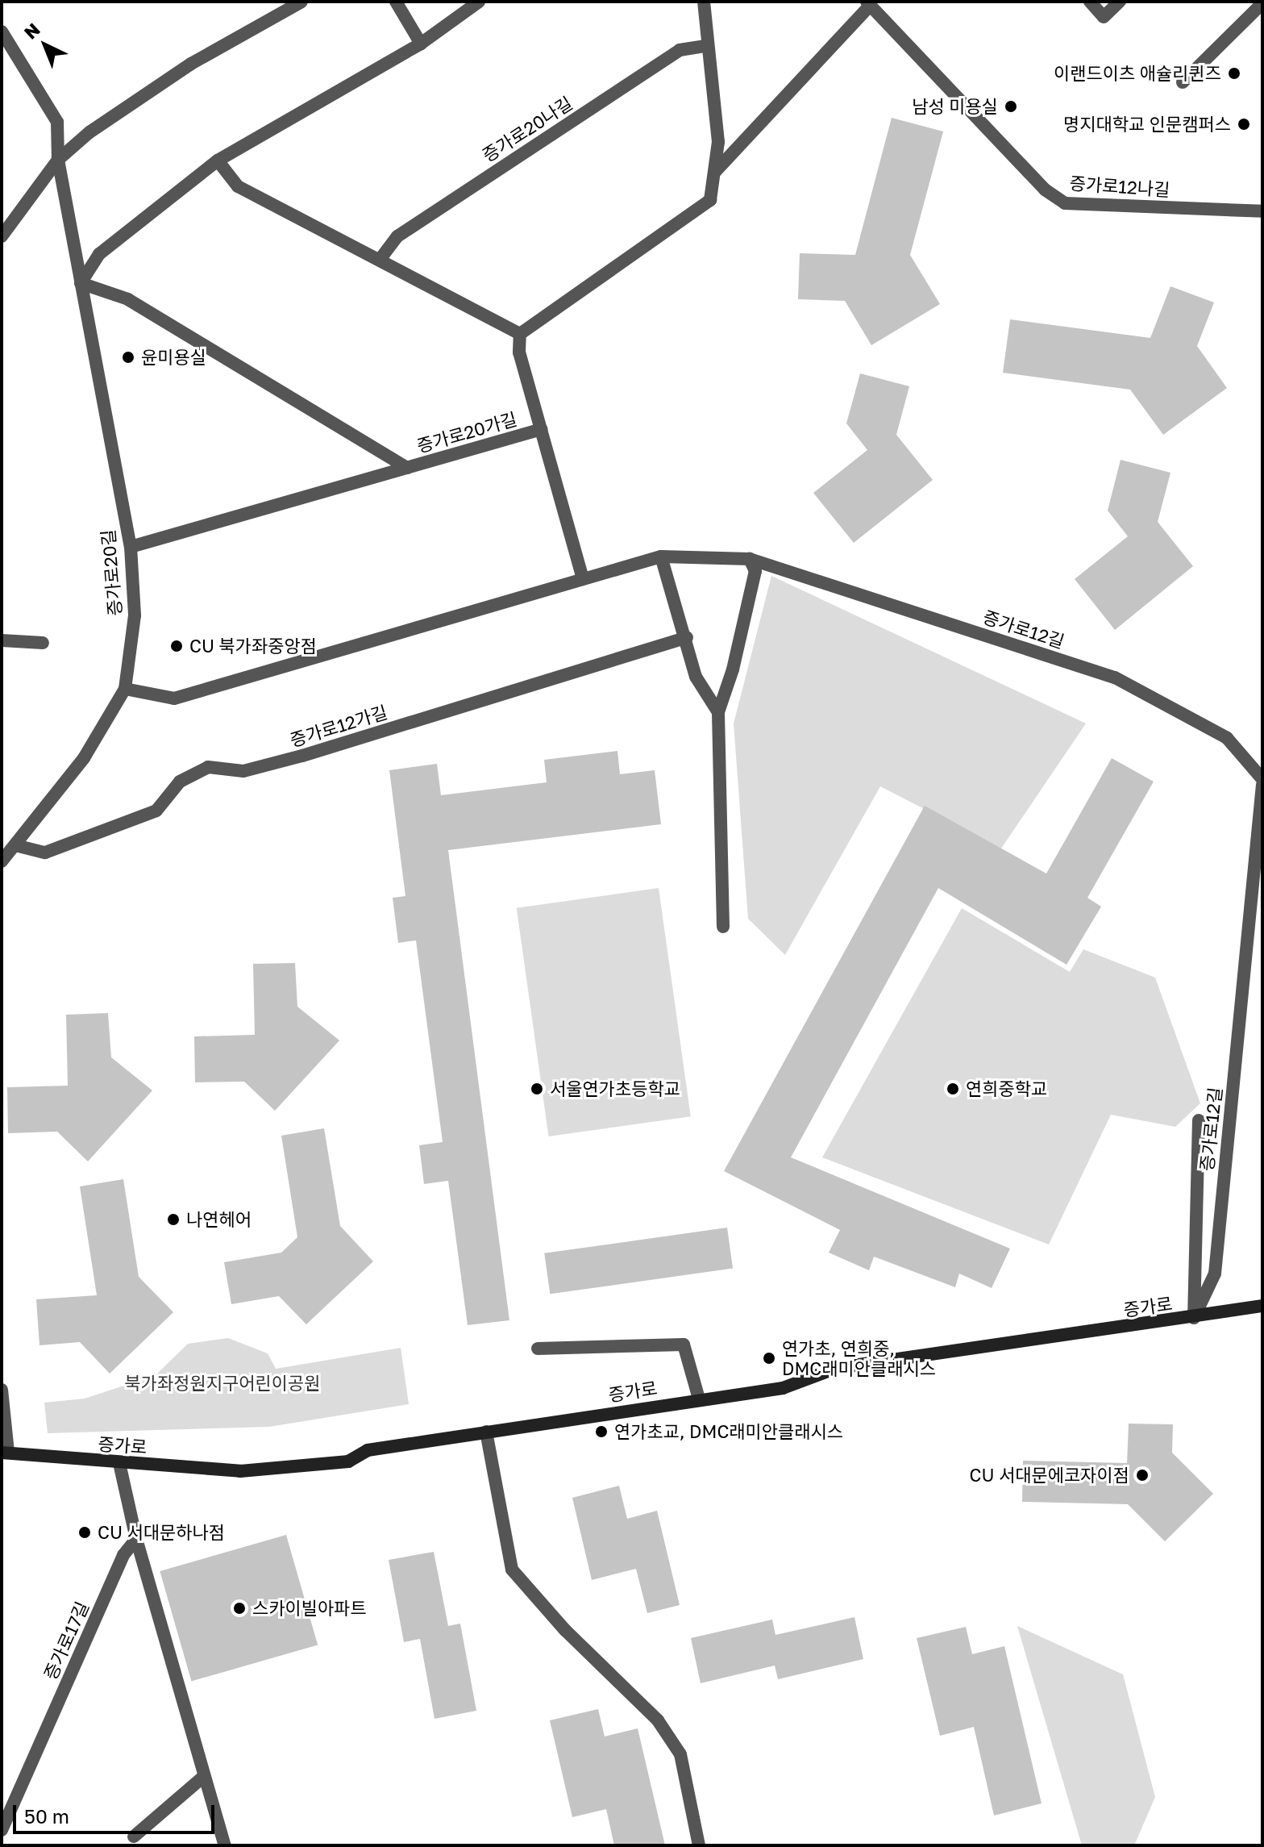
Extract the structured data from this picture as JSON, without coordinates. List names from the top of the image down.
{
  "streets": {
    "main road": ["증가로"],
    "street": [
      "증가로20나길",
      "증가로12나길",
      "증가로20가길",
      "증가로20길",
      "증가로12길",
      "증가로12가길",
      "증가로17길"
    ]
  },
  "crossings": [
    ["증가로20가길", "증가로20길"],
    ["증가로20길", "증가로12가길"],
    ["증가로12길", "증가로"]
  ],
  "parks": ["북가좌정원지구어린이공원"],
  "places": [
    "이랜드이츠 애슐리퀸즈",
    "남성 미용실",
    "명지대학교 인문캠퍼스",
    "윤미용실",
    "CU 북가좌중앙점",
    "서울연가초등학교",
    "연희중학교",
    "나연헤어",
    "연가초, 연희중, DMC래미안클래시스",
    "연가초교, DMC래미안클래시스",
    "CU 서대문에코자이점",
    "CU 서대문하나점",
    "스카이빌아파트"
  ],
  "scale_bar": "50 m",
  "north": "top left"
}
